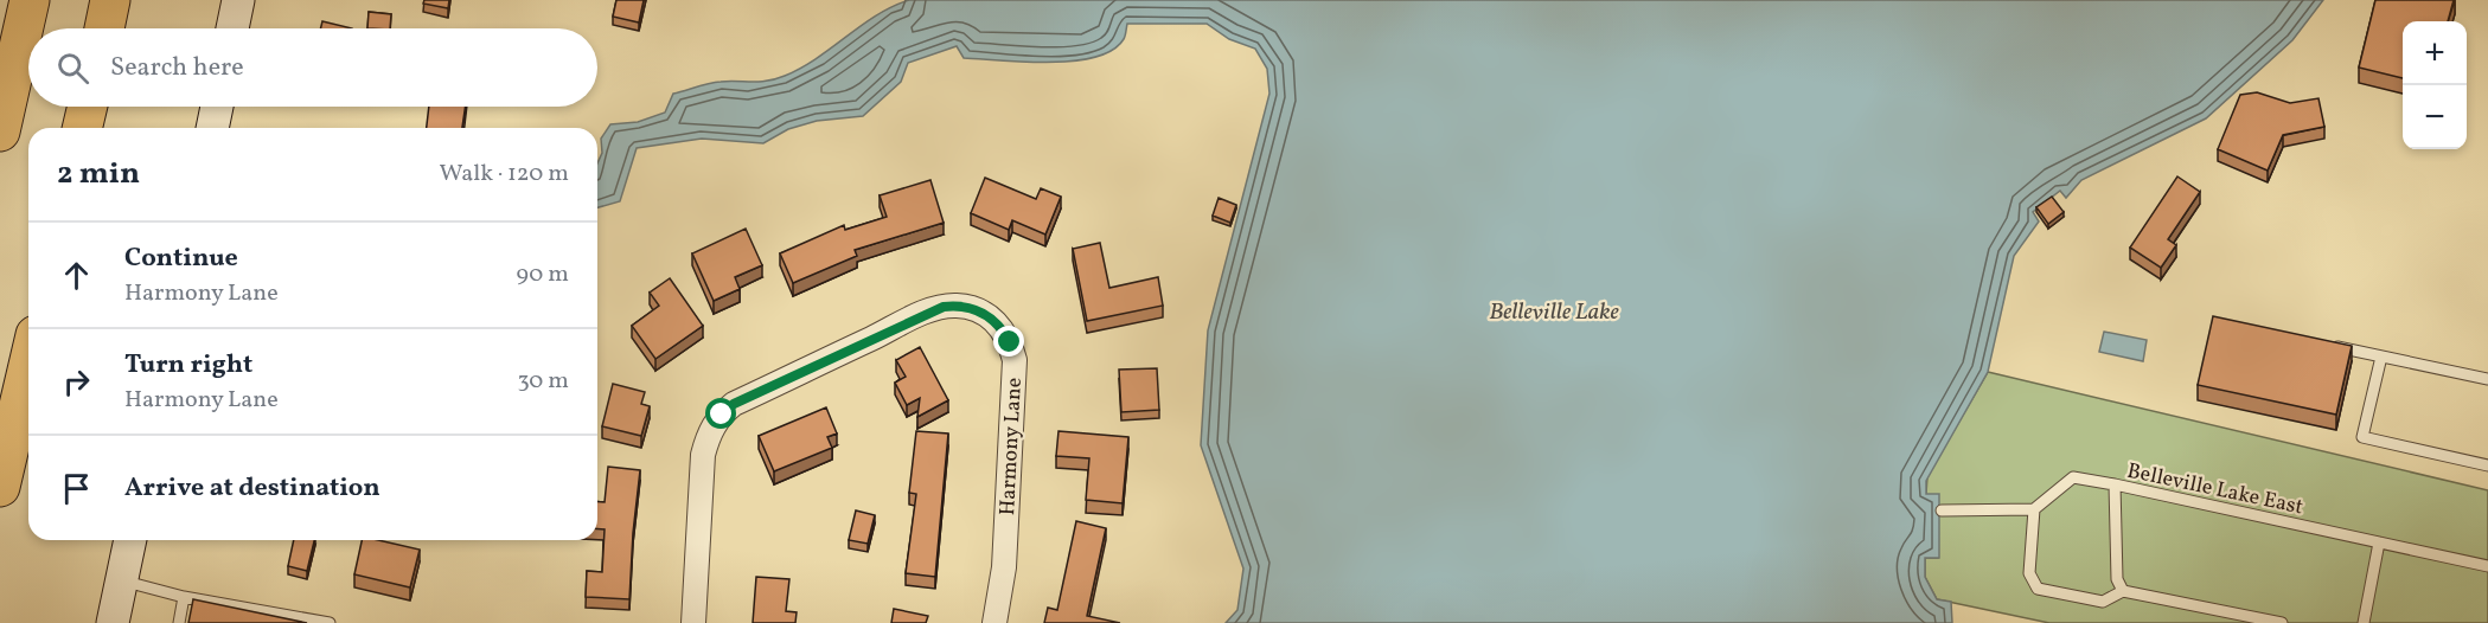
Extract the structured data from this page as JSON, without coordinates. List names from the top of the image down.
{
  "streets": {
    "street": ["Harmony Lane"],
    "lane": ["Belleville Lake East"]
  },
  "water": ["Belleville Lake"],
  "page": {
    "map_buttons": ["+", "−"],
    "search": "Search here",
    "heading": ["2 min", "Walk · 120 m"],
    "list": [
      ["Continue", "Harmony Lane", "90 m"],
      ["Turn right", "Harmony Lane", "30 m"],
      "Arrive at destination"
    ]
  }
}
